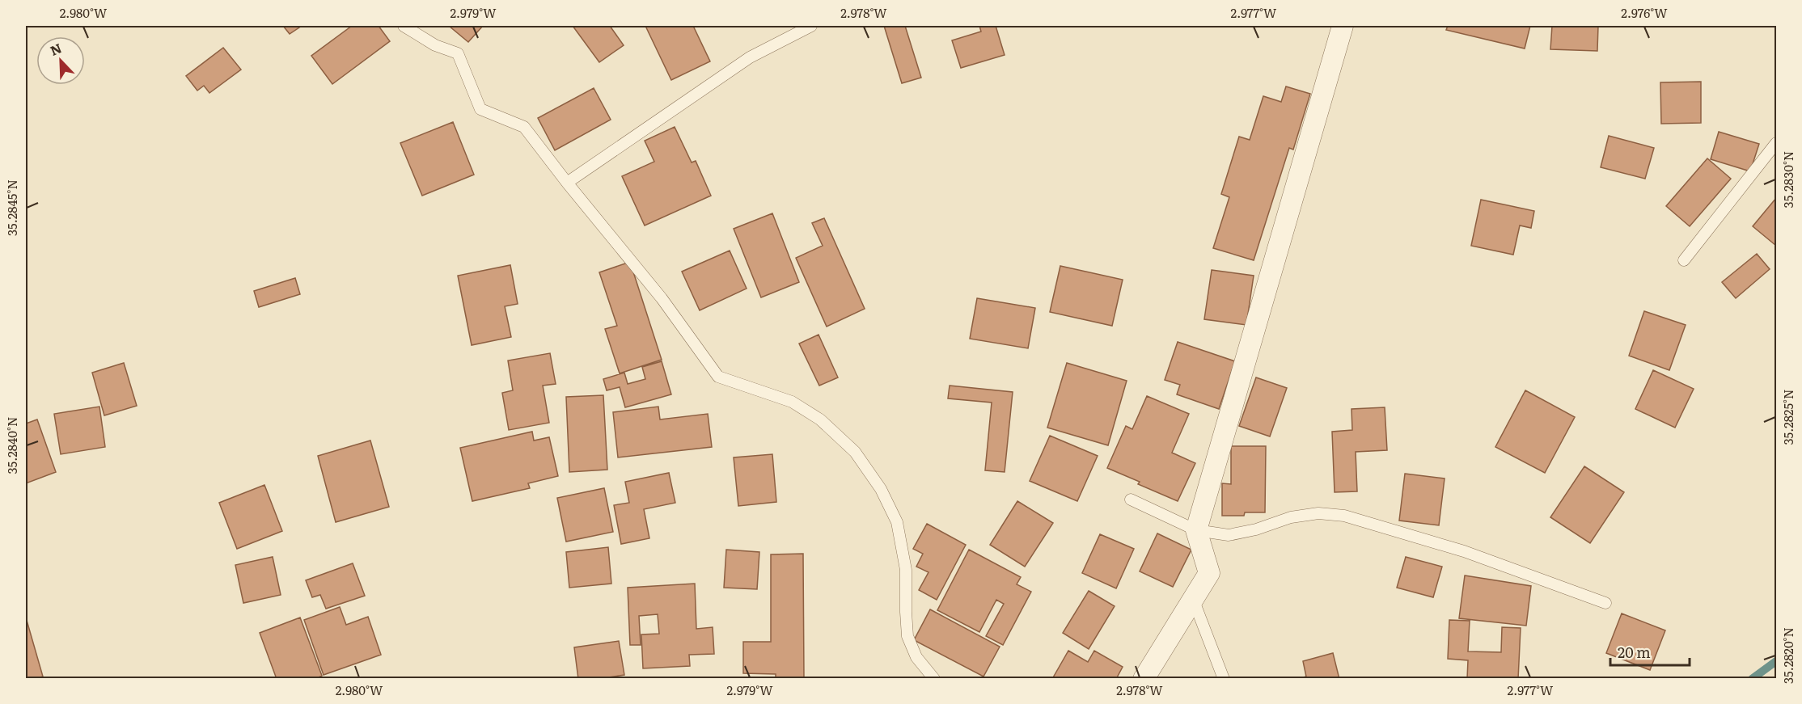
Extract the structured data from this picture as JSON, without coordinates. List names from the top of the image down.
{
  "scale_bar": "20 m",
  "north": "top left",
  "coordinates": [
    "2.980°W",
    "2.979°W",
    "2.978°W",
    "2.977°W",
    "2.976°W",
    "35.2830°N",
    "35.2845°N",
    "35.2825°N",
    "35.2840°N",
    "35.2820°N"
  ]
}
